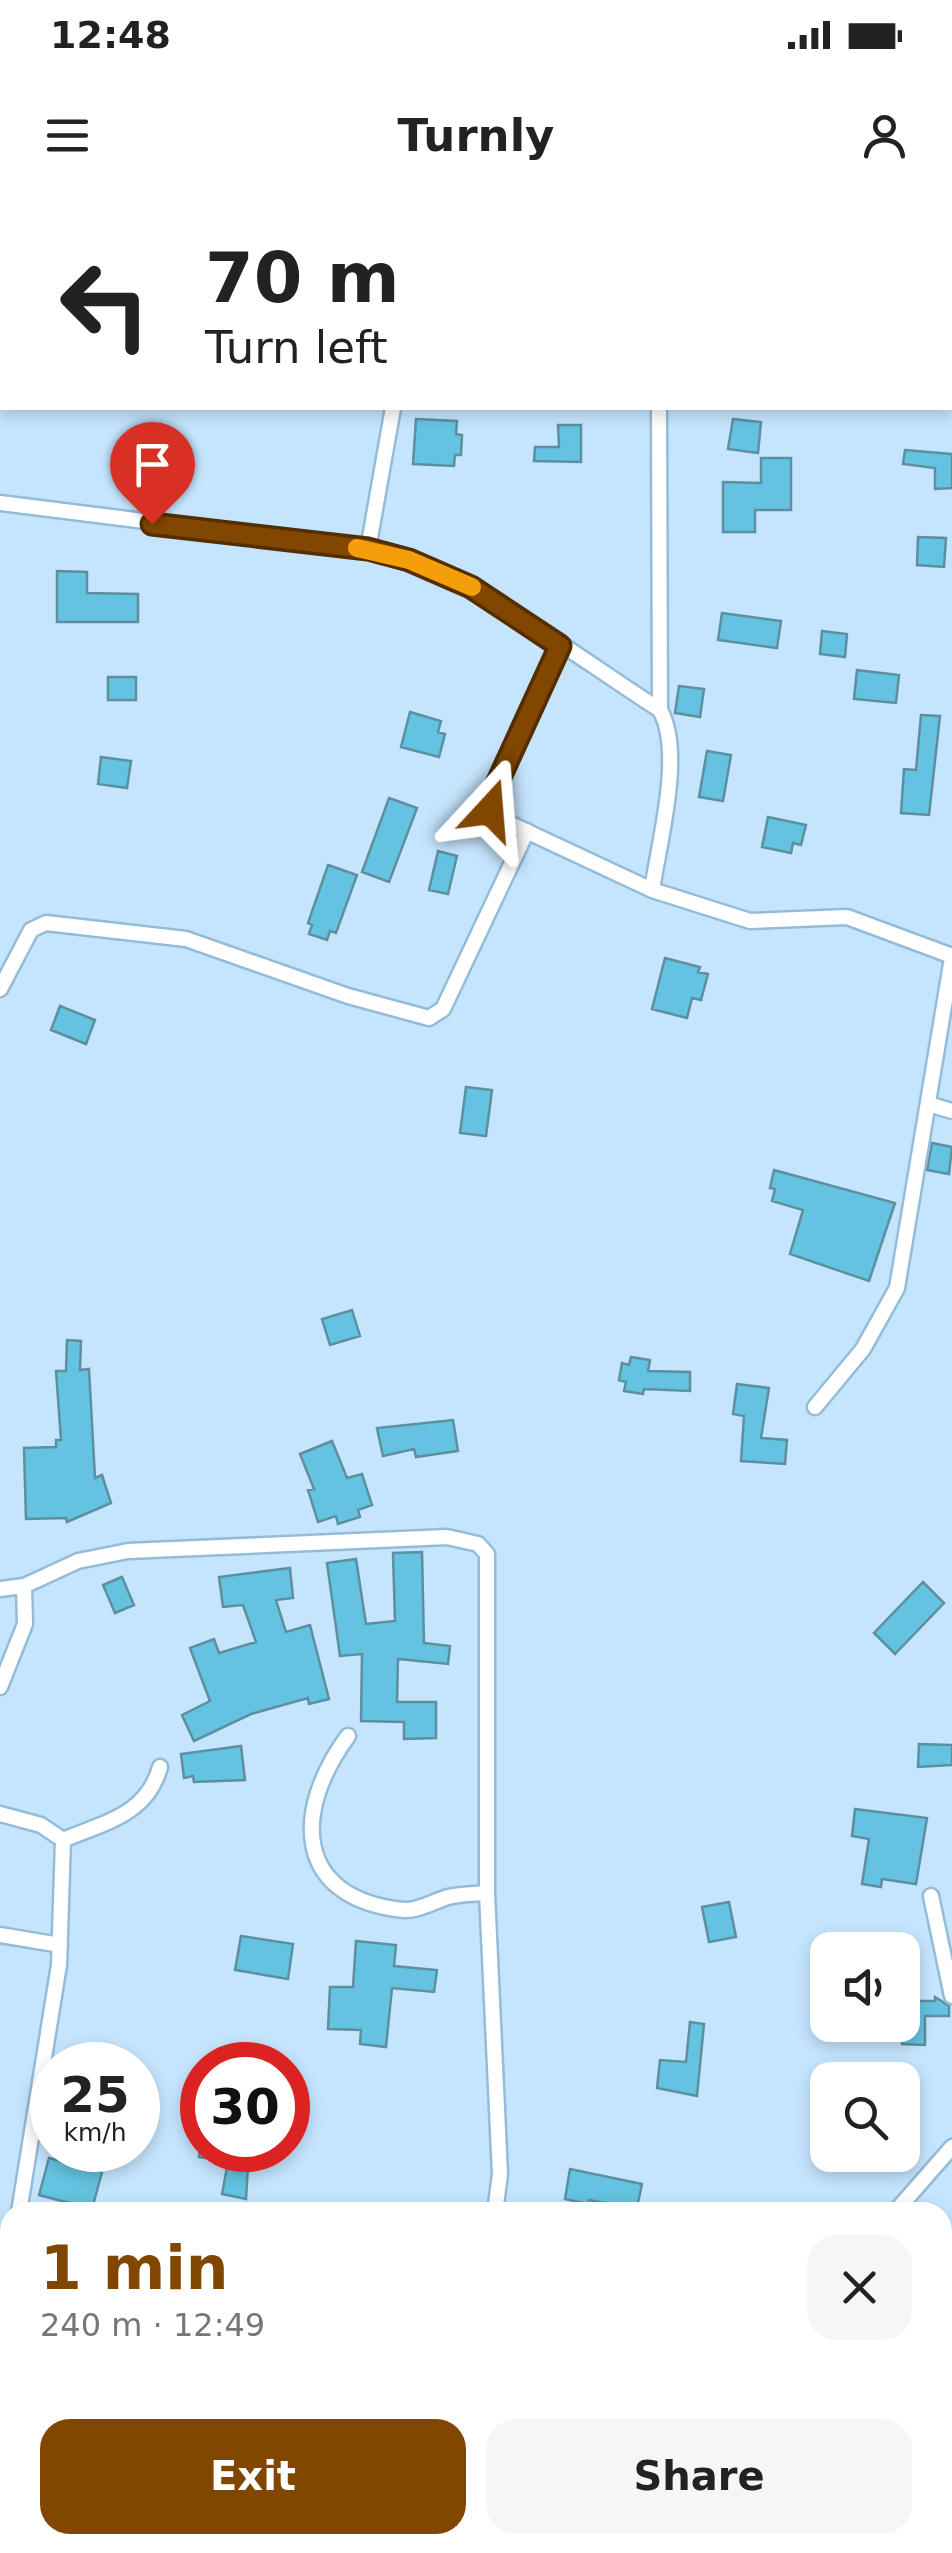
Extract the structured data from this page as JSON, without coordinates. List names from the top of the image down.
{
  "page": {
    "status": "12:48",
    "header": "Turnly",
    "turn": ["70 m", "Turn left"],
    "speed": "25 km/h",
    "limit": "30",
    "heading": ["1 min", "240 m · 12:49"],
    "buttons": ["Exit", "Share"]
  }
}
